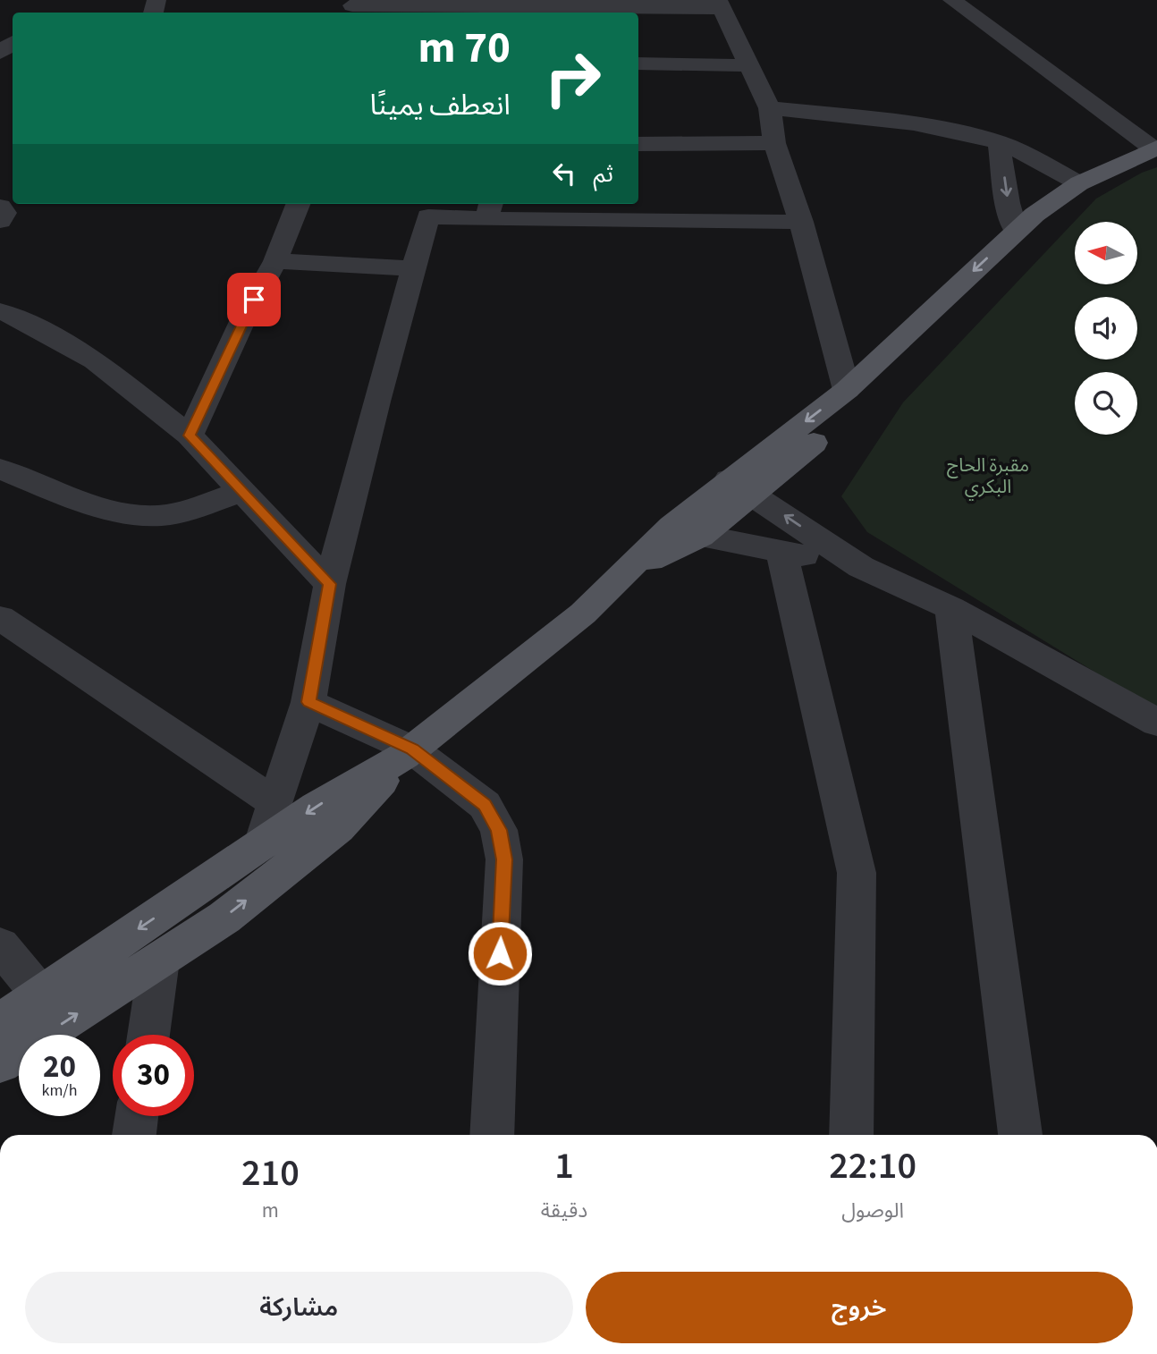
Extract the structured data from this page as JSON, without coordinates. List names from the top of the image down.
{
  "parks": ["مقبرة الحاج البكري"],
  "north": "left",
  "page": {
    "turn": ["70 m", "انعطف يمينًا"],
    "then": "ثم",
    "speed": "20 km/h",
    "limit": "30",
    "eta": [
      "22:10",
      "الوصول",
      "1",
      "دقيقة",
      "210",
      "m"
    ],
    "buttons": ["خروج", "مشاركة"]
  }
}
